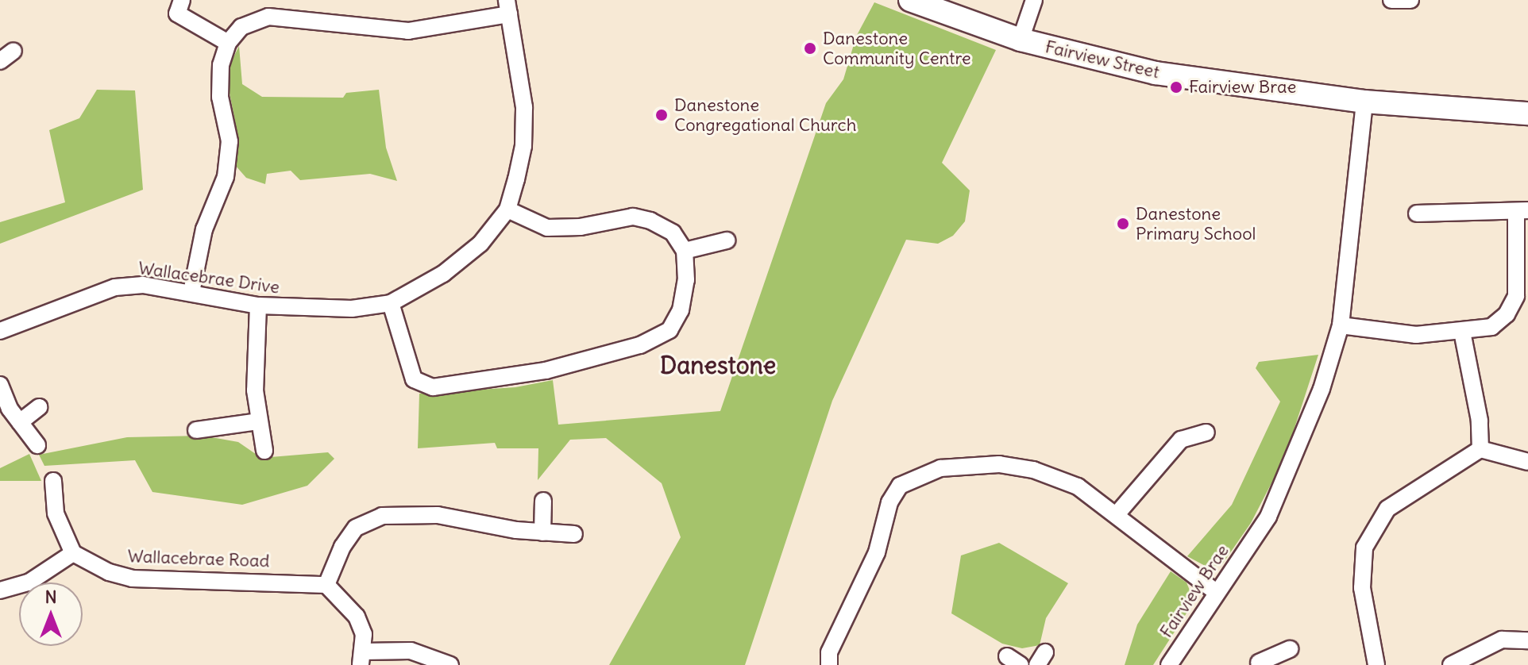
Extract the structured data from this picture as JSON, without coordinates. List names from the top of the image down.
{
  "streets": {
    "street": [
      "Fairview Street",
      "Wallacebrae Drive",
      "Wallacebrae Road",
      "Fairview Brae"
    ]
  },
  "crossings": [
    ["Fairview Street", "Fairview Brae"]
  ],
  "districts": ["Danestone"],
  "places": [
    "Danestone Community Centre",
    "Fairview Brae",
    "Danestone Congregational Church",
    "Danestone Primary School"
  ],
  "north": "top"
}
